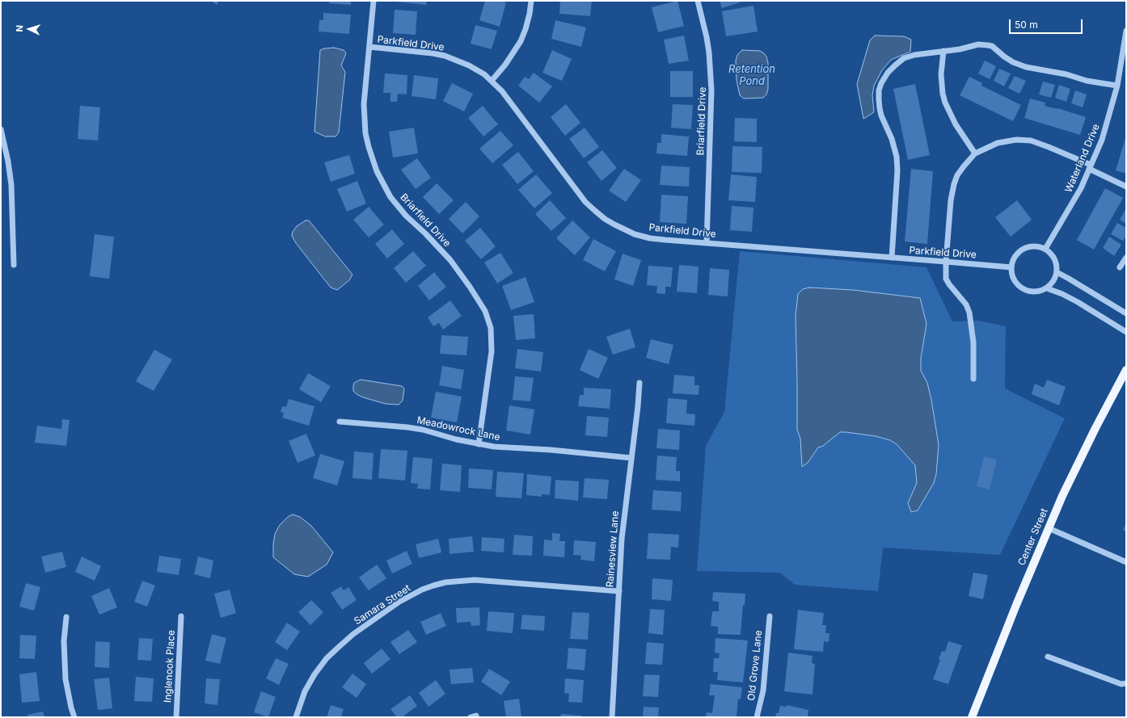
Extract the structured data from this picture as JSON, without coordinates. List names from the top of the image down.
{
  "streets": {
    "main road": ["Center Street"],
    "street": [
      "Parkfield Drive",
      "Briarfield Drive",
      "Waterland Drive",
      "Meadowrock Lane",
      "Rainesview Lane",
      "Samara Street",
      "Old Grove Lane",
      "Inglenook Place"
    ]
  },
  "crossings": [
    ["Parkfield Drive", "Briarfield Drive"],
    ["Parkfield Drive", "Waterland Drive"],
    ["Briarfield Drive", "Meadowrock Lane"],
    ["Meadowrock Lane", "Rainesview Lane"],
    ["Rainesview Lane", "Samara Street"]
  ],
  "water": ["Retention Pond"],
  "scale_bar": "50 m",
  "north": "left"
}
